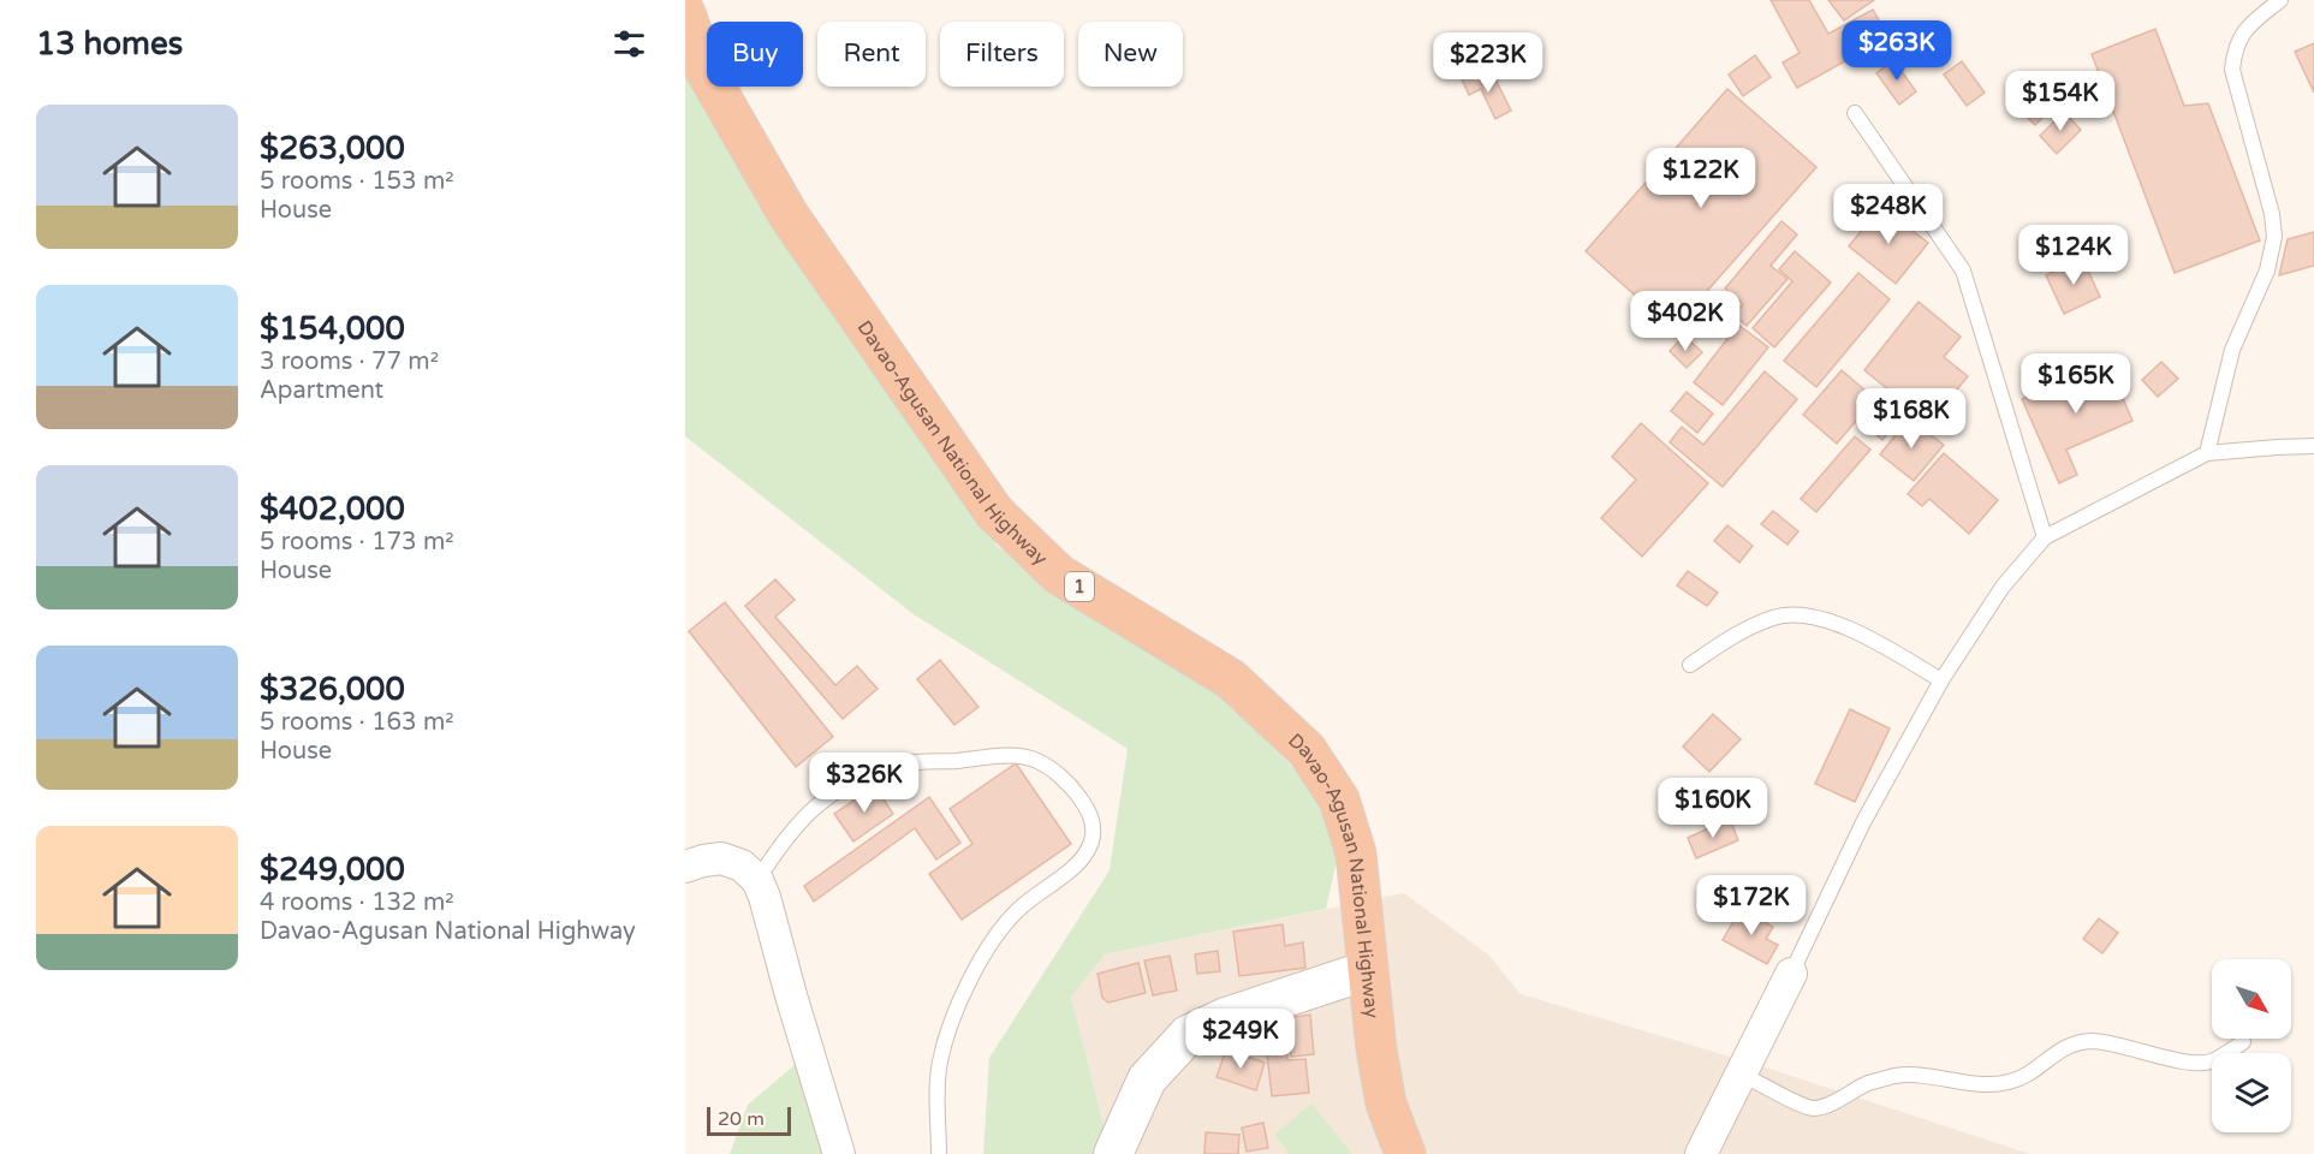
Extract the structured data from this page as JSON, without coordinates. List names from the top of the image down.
{
  "streets": {
    "highway": ["Davao-Agusan National Highway", "1"]
  },
  "scale_bar": "20 m",
  "north": "bottom right",
  "page": {
    "heading": "13 homes",
    "price": [
      "$263K",
      "$223K",
      "$154K",
      "$122K",
      "$248K",
      "$124K",
      "$402K",
      "$165K",
      "$168K",
      "$326K",
      "$160K",
      "$172K",
      "$249K"
    ],
    "chip": [
      "Buy",
      "Rent",
      "Filters",
      "New"
    ],
    "list": [
      {
        "name": "$263,000",
        "note": "5 rooms · 153 m² · House"
      },
      {
        "name": "$154,000",
        "note": "3 rooms · 77 m² · Apartment"
      },
      {
        "name": "$402,000",
        "note": "5 rooms · 173 m² · House"
      },
      {
        "name": "$326,000",
        "note": "5 rooms · 163 m² · House"
      },
      {
        "name": "$249,000",
        "note": "4 rooms · 132 m² · Davao-Agusan National Highway"
      }
    ],
    "scale": "20 m"
  }
}
